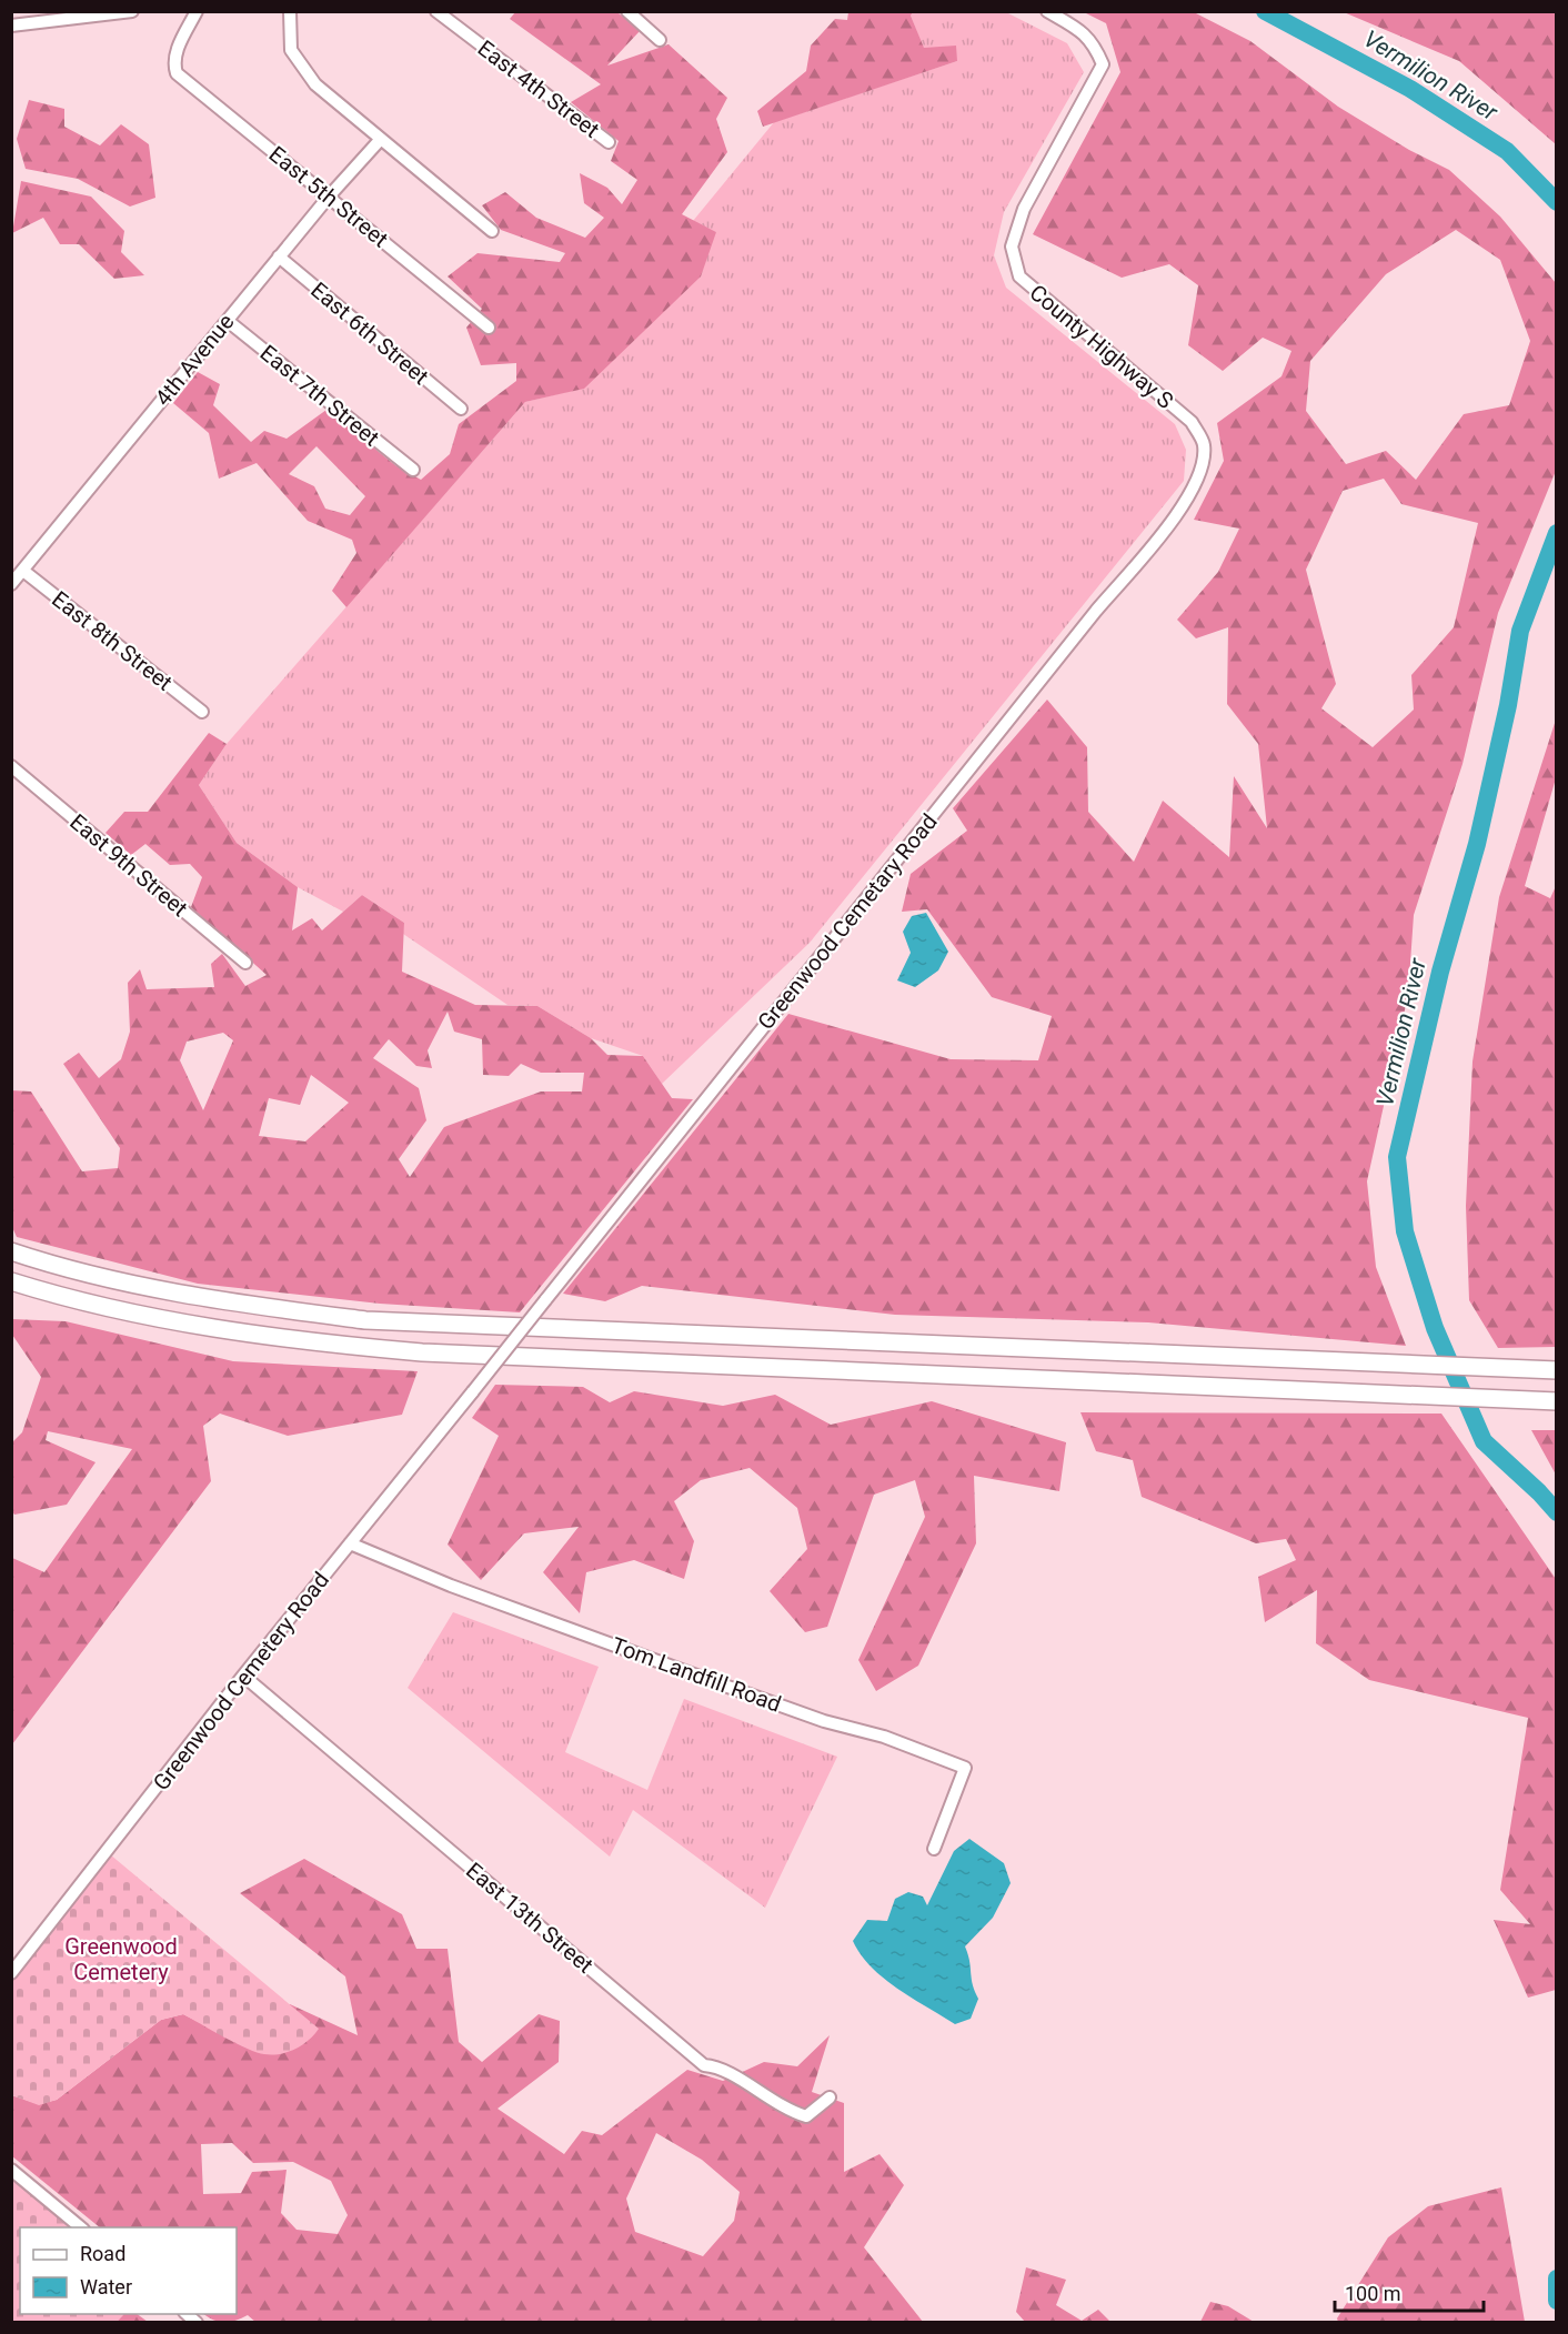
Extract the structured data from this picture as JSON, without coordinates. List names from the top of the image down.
{
  "streets": {
    "street": [
      "East 4th Street",
      "East 5th Street",
      "East 6th Street",
      "County Highway S",
      "4th Avenue",
      "East 7th Street",
      "East 8th Street",
      "East 9th Street",
      "Greenwood Cemetary Road",
      "Tom Landfill Road",
      "Greenwood Cemetery Road",
      "East 13th Street"
    ]
  },
  "crossings": [
    ["East 5th Street", "4th Avenue"],
    ["East 6th Street", "4th Avenue"],
    ["County Highway S", "Greenwood Cemetary Road"],
    ["4th Avenue", "East 7th Street"],
    ["4th Avenue", "East 8th Street"],
    ["Greenwood Cemetary Road", "Greenwood Cemetery Road"],
    ["Tom Landfill Road", "Greenwood Cemetery Road"],
    ["Greenwood Cemetery Road", "East 13th Street"]
  ],
  "water": ["Vermilion River"],
  "parks": ["Greenwood Cemetery"],
  "legend": ["Road", "Water"],
  "scale_bar": "100 m"
}
